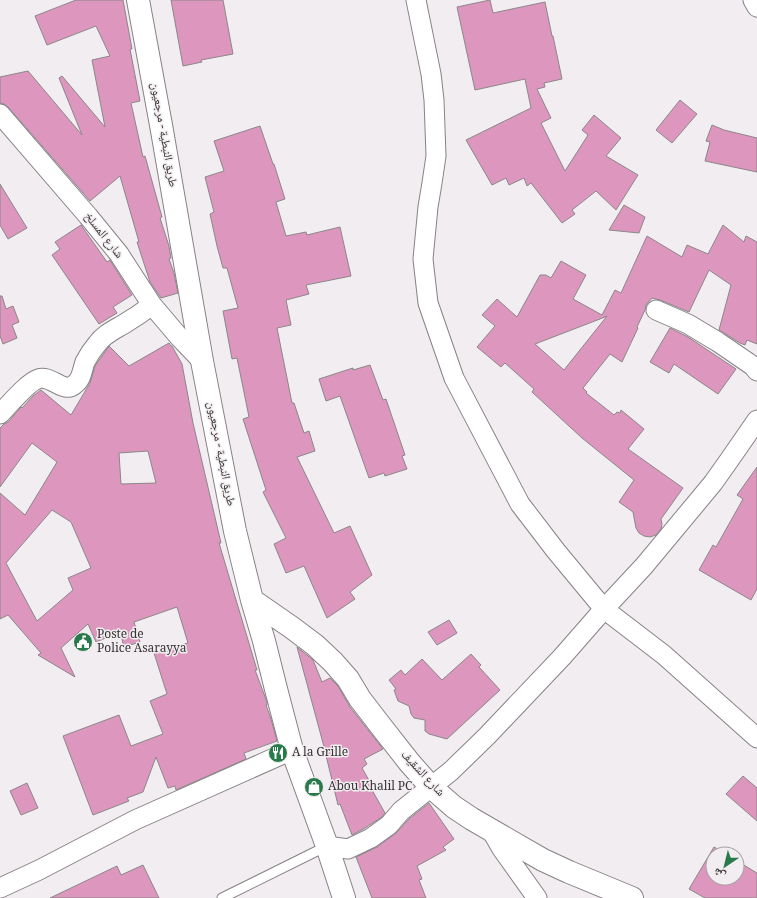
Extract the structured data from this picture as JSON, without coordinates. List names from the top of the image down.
{
  "streets": {
    "main road": ["طريق النبطية - مرجعيون", "شارع الشقيف"],
    "street": ["شارع المسلخ"]
  },
  "crossings": [
    ["طريق النبطية - مرجعيون", "شارع المسلخ"],
    ["طريق النبطية - مرجعيون", "شارع الشقيف"]
  ],
  "places": {
    "public building": ["Poste de Police Asarayya"],
    "restaurant": ["A la Grille"],
    "shop": ["Abou Khalil PC"]
  },
  "north": "bottom left"
}
